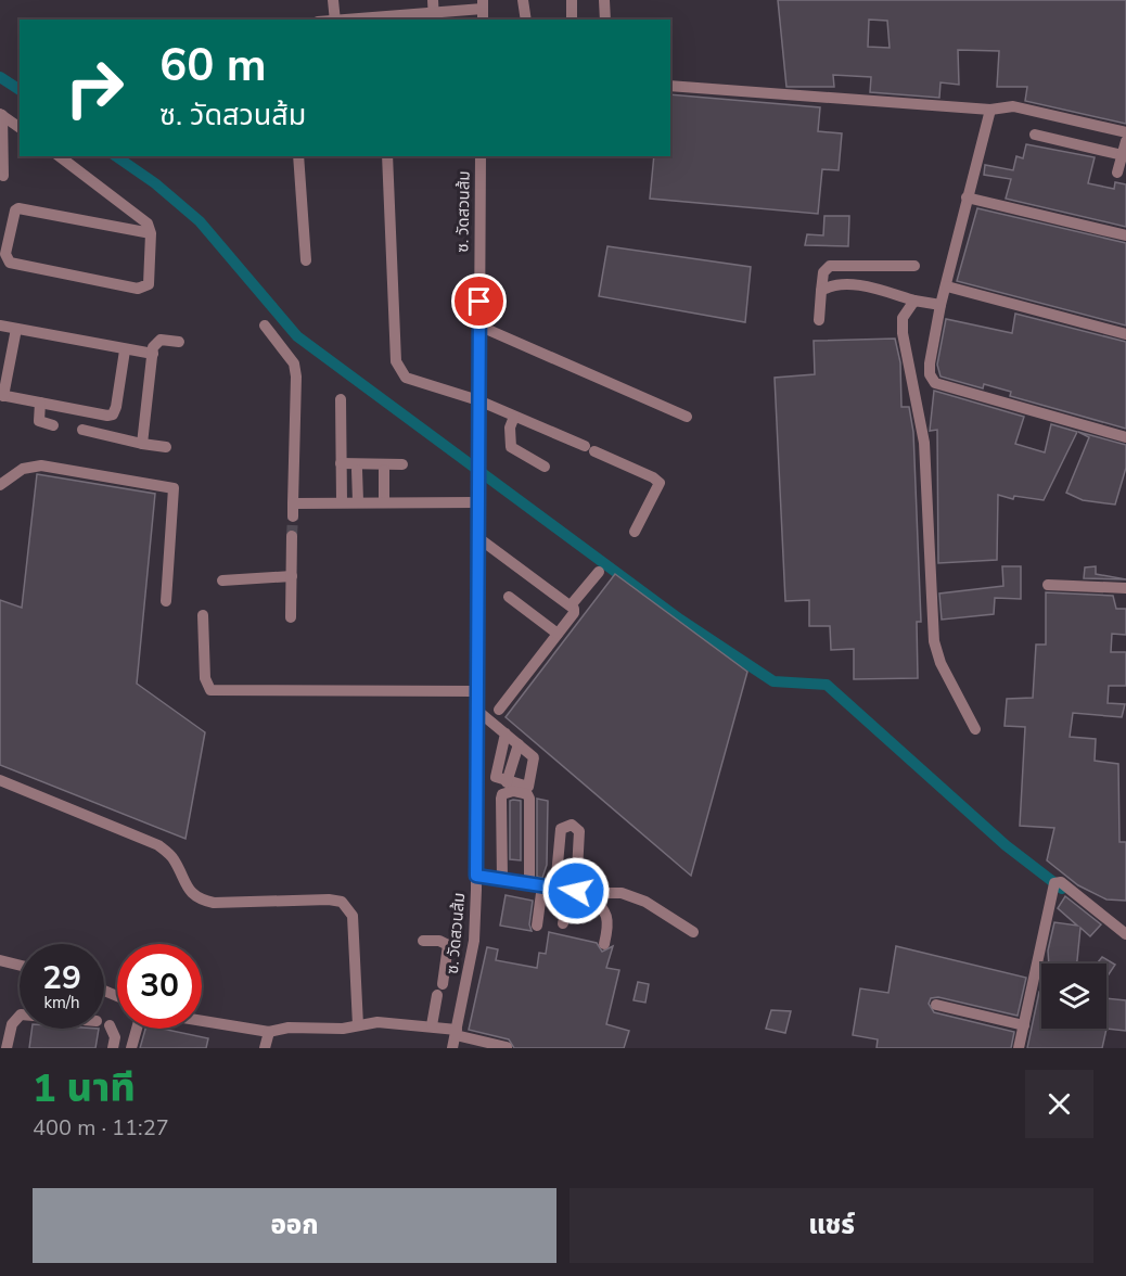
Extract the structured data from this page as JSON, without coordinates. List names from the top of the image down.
{
  "streets": {
    "street": ["ซ. วัดสวนส้ม"]
  },
  "page": {
    "turn": ["60 m", "ซ. วัดสวนส้ม"],
    "speed": "29 km/h",
    "limit": "30",
    "heading": ["1 นาที", "400 m · 11:27"],
    "buttons": ["ออก", "แชร์"]
  }
}
